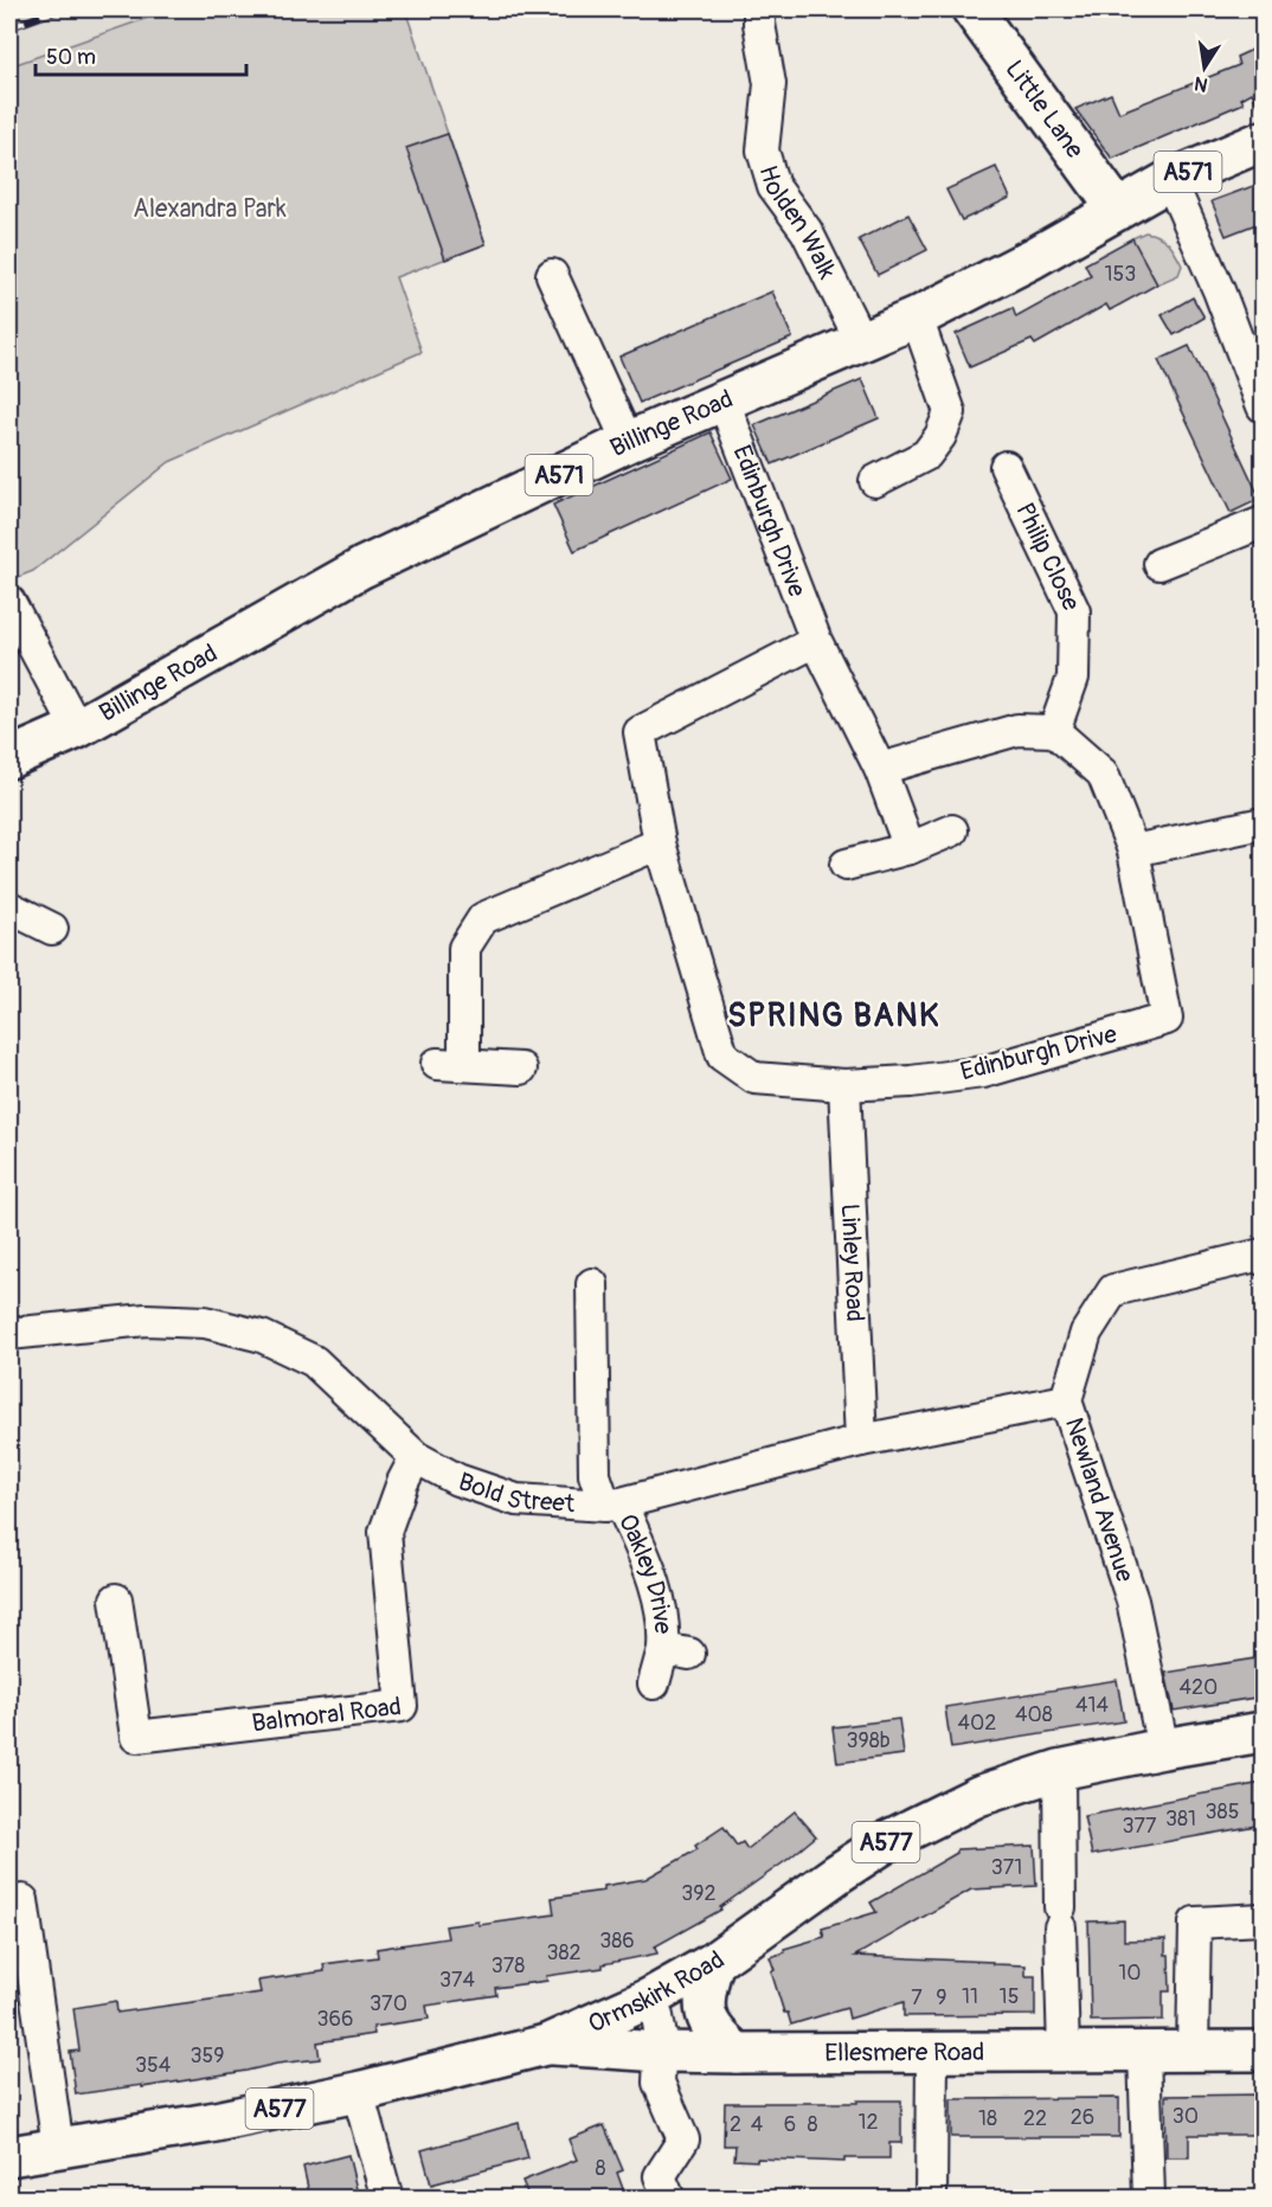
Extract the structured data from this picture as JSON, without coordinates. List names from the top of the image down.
{
  "streets": {
    "main road": [
      "Little Lane",
      "A571",
      "Billinge Road",
      "A577",
      "Ormskirk Road",
      "Ellesmere Road"
    ],
    "street": [
      "Holden Walk",
      "Edinburgh Drive",
      "Philip Close",
      "Linley Road",
      "Bold Street",
      "Newland Avenue",
      "Oakley Drive",
      "Balmoral Road"
    ]
  },
  "crossings": [
    ["Little Lane", "Billinge Road"],
    ["Holden Walk", "Billinge Road"],
    ["Billinge Road", "Edinburgh Drive"],
    ["Edinburgh Drive", "Philip Close"],
    ["Edinburgh Drive", "Linley Road"],
    ["Linley Road", "Bold Street"],
    ["Bold Street", "Newland Avenue"],
    ["Bold Street", "Oakley Drive"],
    ["Bold Street", "Balmoral Road"],
    ["Newland Avenue", "Ormskirk Road"],
    ["Ormskirk Road", "Ellesmere Road"]
  ],
  "districts": ["SPRING BANK"],
  "parks": ["Alexandra Park"],
  "house_numbers": [
    "153",
    "420",
    "414",
    "408",
    "402",
    "398b",
    "385",
    "381",
    "377",
    "371",
    "392",
    "386",
    "382",
    "378",
    "10",
    "374",
    "11",
    "15",
    "7",
    "9",
    "370",
    "366",
    "359",
    "354",
    "30",
    "26",
    "18",
    "22",
    "12",
    "2",
    "4",
    "6",
    "8",
    "8"
  ],
  "scale_bar": "50 m",
  "north": "bottom"
}
